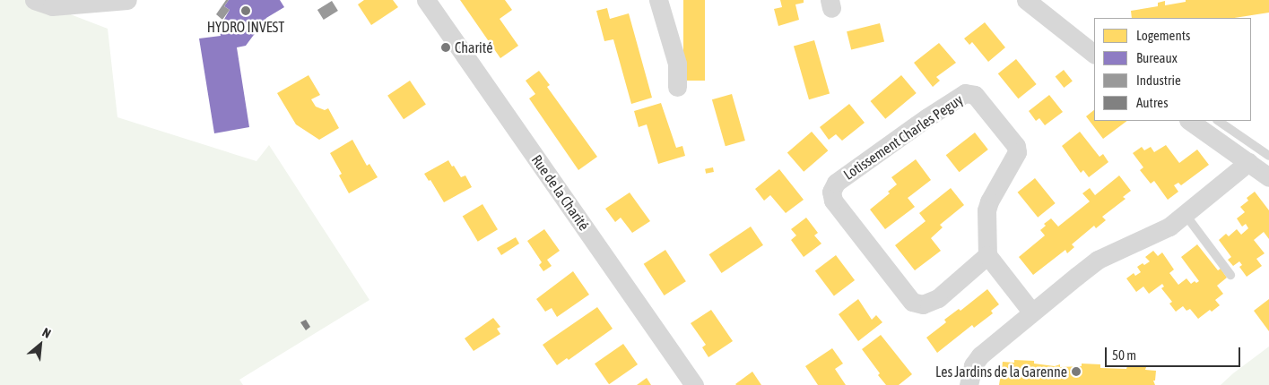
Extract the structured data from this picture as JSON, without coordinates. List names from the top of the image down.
{
  "streets": {
    "street": ["Lotissement Charles Peguy", "Rue de la Charité"]
  },
  "places": ["HYDRO INVEST", "Charité", "Les Jardins de la Garenne"],
  "legend": [
    "Logements",
    "Bureaux",
    "Industrie",
    "Autres"
  ],
  "scale_bar": "50 m",
  "north": "top right"
}
